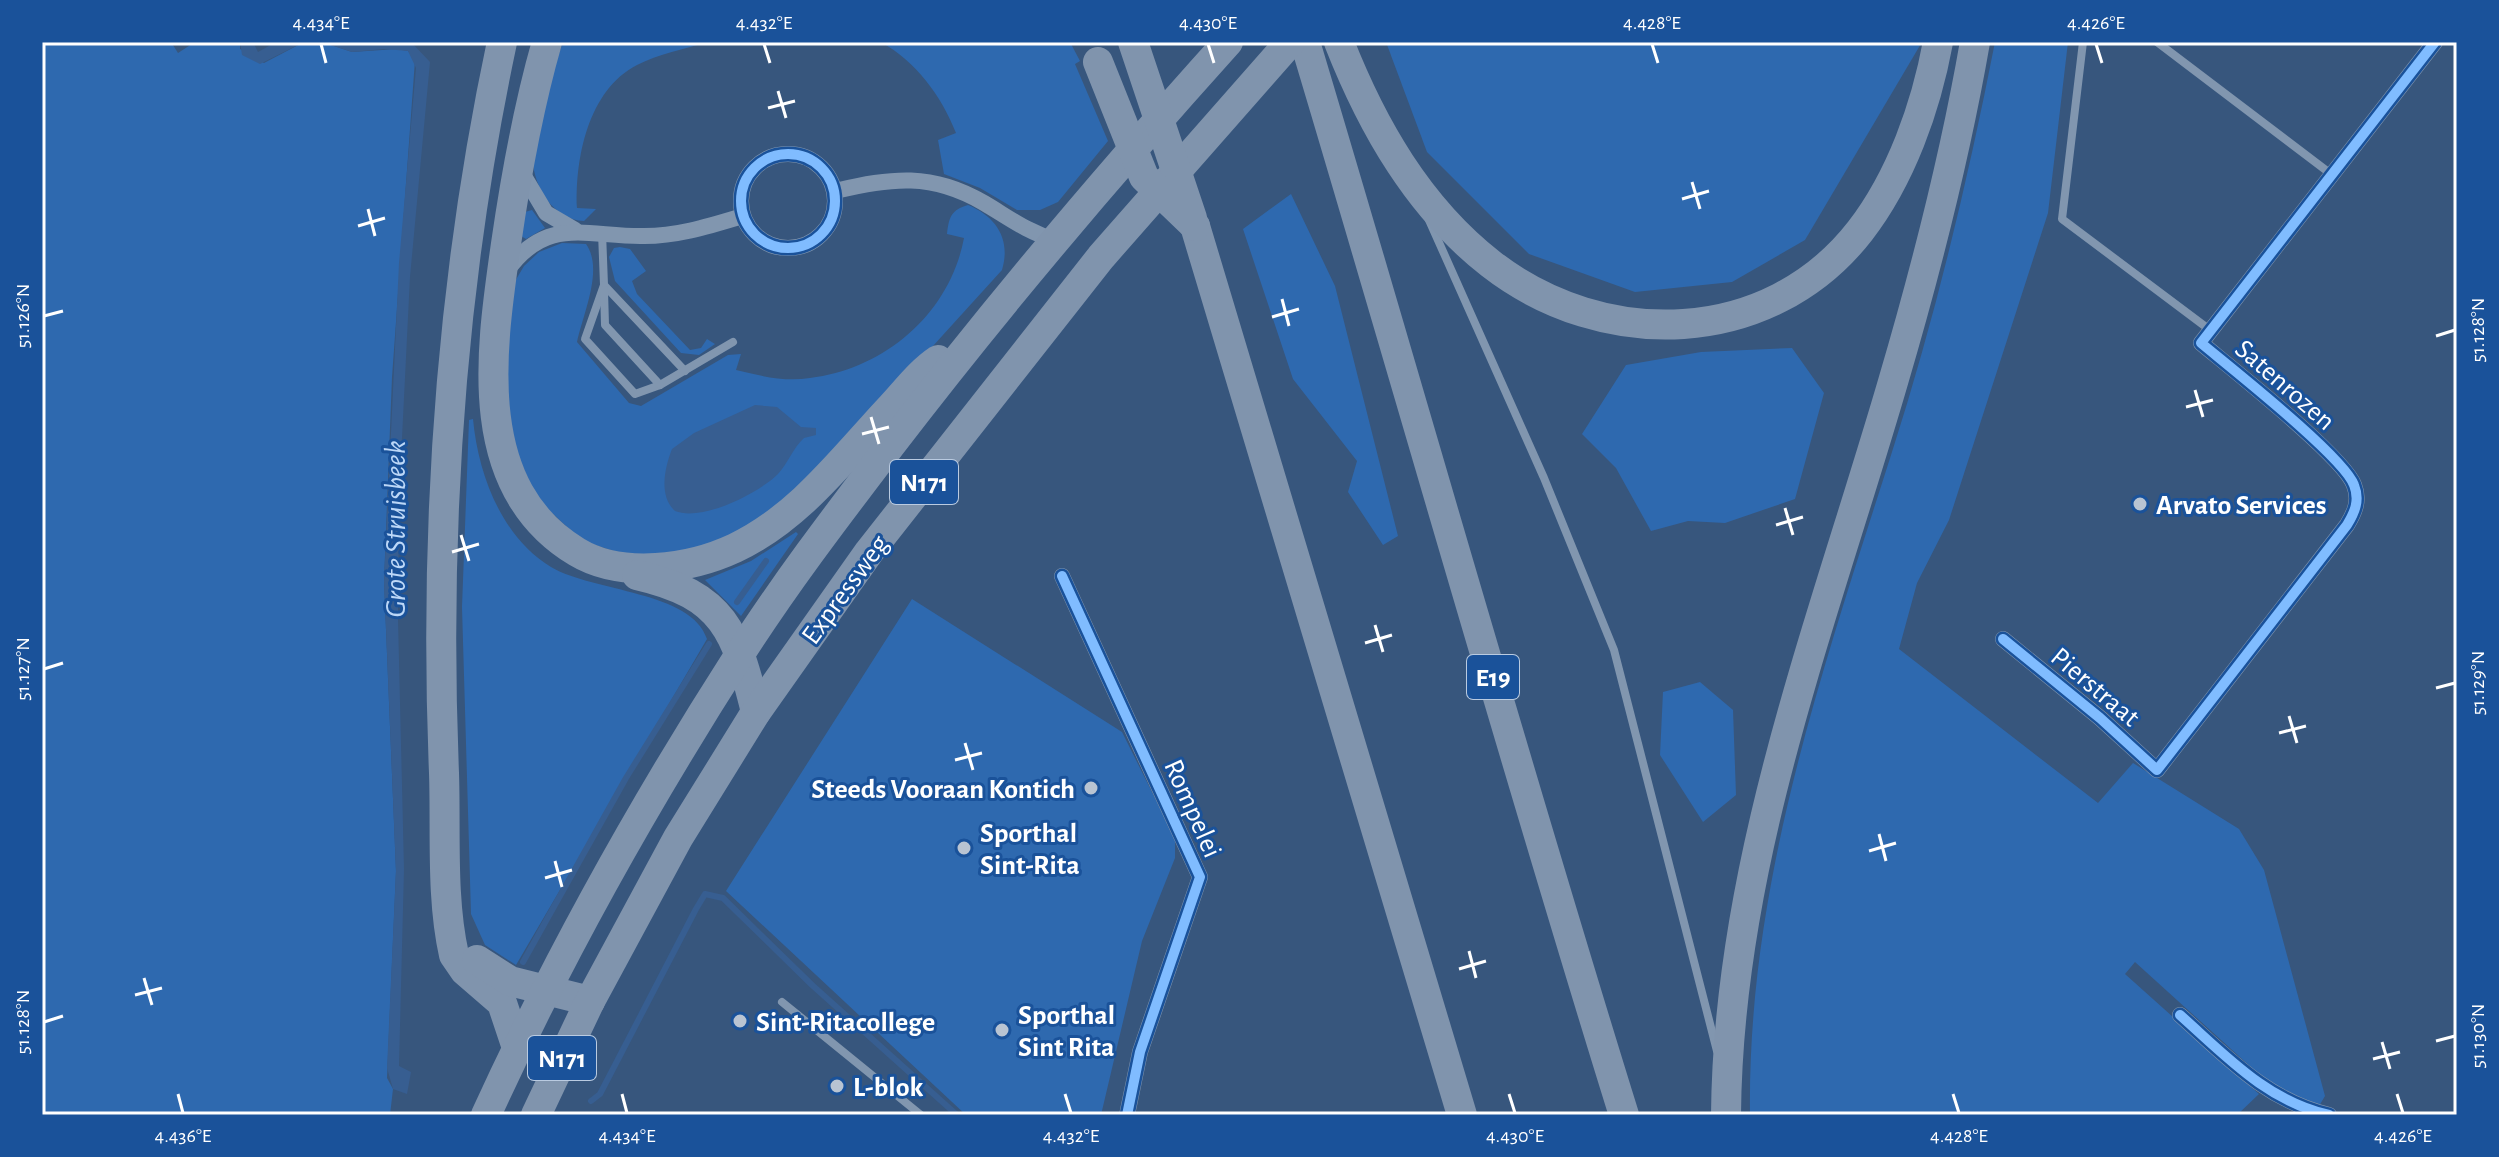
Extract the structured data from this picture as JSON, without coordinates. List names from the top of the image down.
{
  "streets": {
    "highway": ["N171", "Expressweg", "E19"],
    "street": ["Satenrozen", "Pierstraat", "Rompelei"]
  },
  "crossings": [
    ["Satenrozen", "Pierstraat"]
  ],
  "water": ["Grote Struisbeek"],
  "places": [
    "Arvato Services",
    "Steeds Vooraan Kontich",
    "Sporthal Sint-Rita",
    "Sint-Ritacollege",
    "Sporthal Sint Rita",
    "L-blok"
  ],
  "coordinates": [
    "4.434°E",
    "4.432°E",
    "4.430°E",
    "4.428°E",
    "4.426°E",
    "51.126°N",
    "51.128°N",
    "51.127°N",
    "51.129°N",
    "51.130°N",
    "4.436°E"
  ]
}
